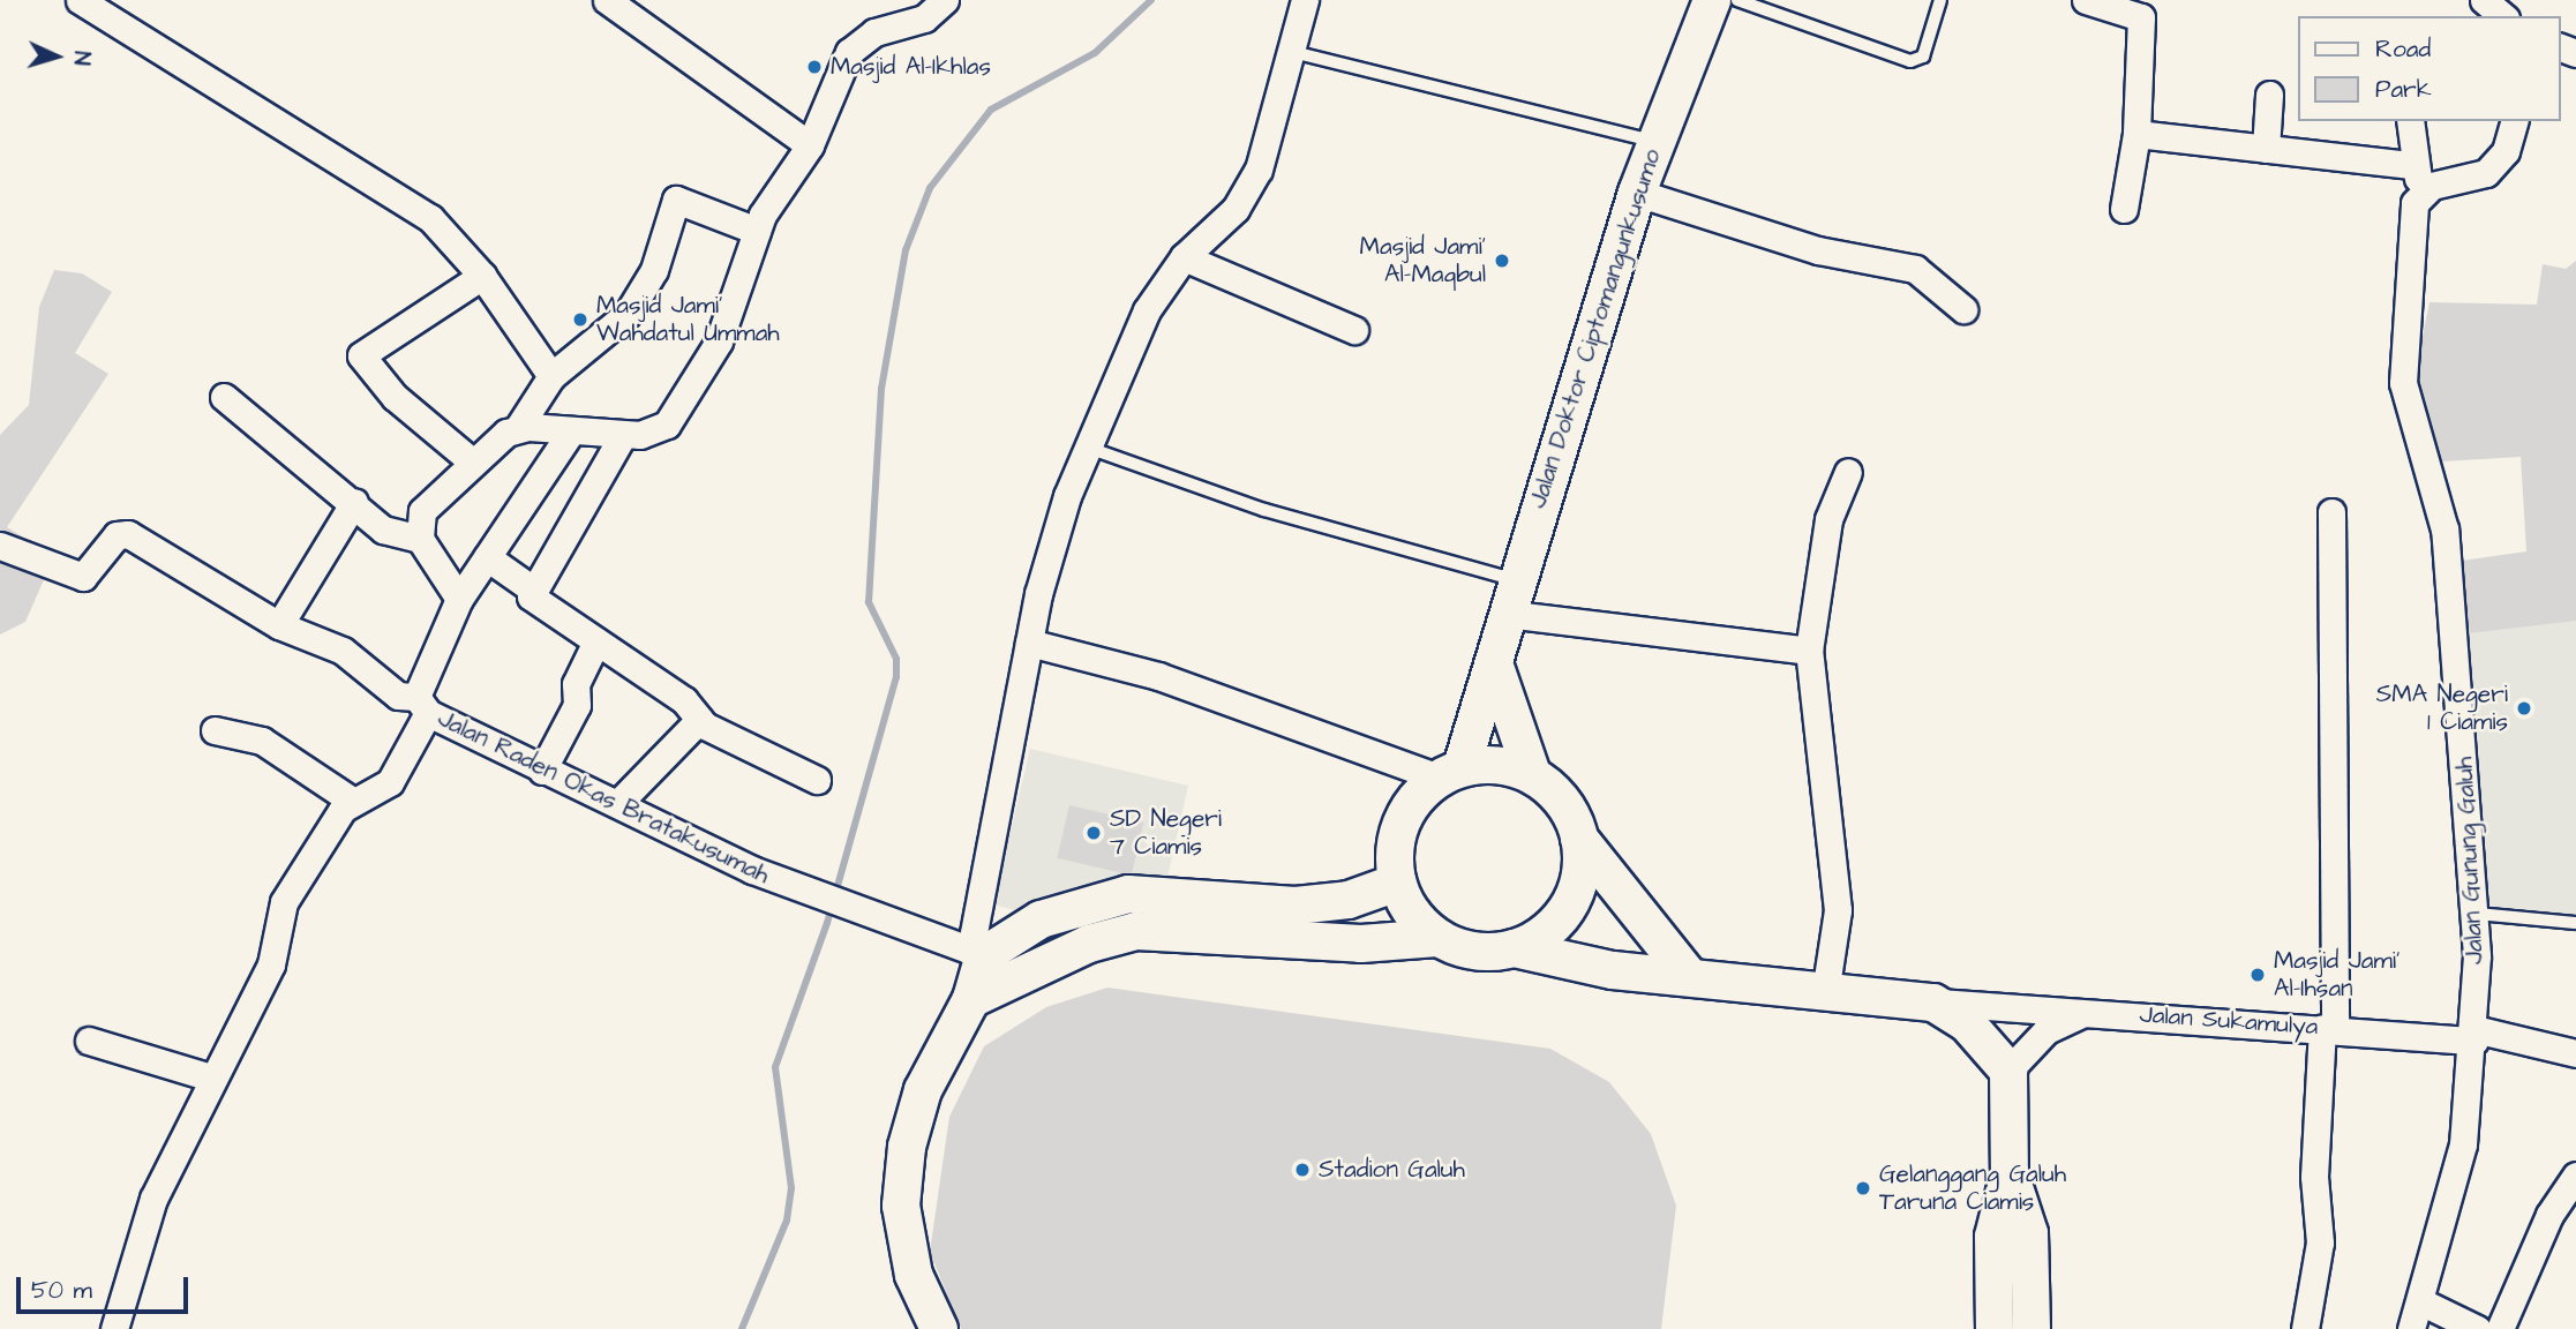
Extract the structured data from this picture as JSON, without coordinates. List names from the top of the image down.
{
  "streets": {
    "main road": ["Jalan Doktor Ciptomangunkusumo", "Jalan Sukamulya"],
    "street": ["Jalan Raden Okas Bratakusumah", "Jalan Gunung Galuh"]
  },
  "crossings": [
    ["Jalan Doktor Ciptomangunkusumo", "Jalan Sukamulya"],
    ["Jalan Gunung Galuh", "Jalan Sukamulya"]
  ],
  "places": [
    "Masjid Al-Ikhlas",
    "Masjid Jami' Al-Maqbul",
    "Masjid Jami' Wahdatul Ummah",
    "SMA Negeri 1 Ciamis",
    "SD Negeri 7 Ciamis",
    "Masjid Jami' Al-Ihsan",
    "Stadion Galuh",
    "Gelanggang Galuh Taruna Ciamis"
  ],
  "legend": ["Road", "Park"],
  "scale_bar": "50 m",
  "north": "right"
}
